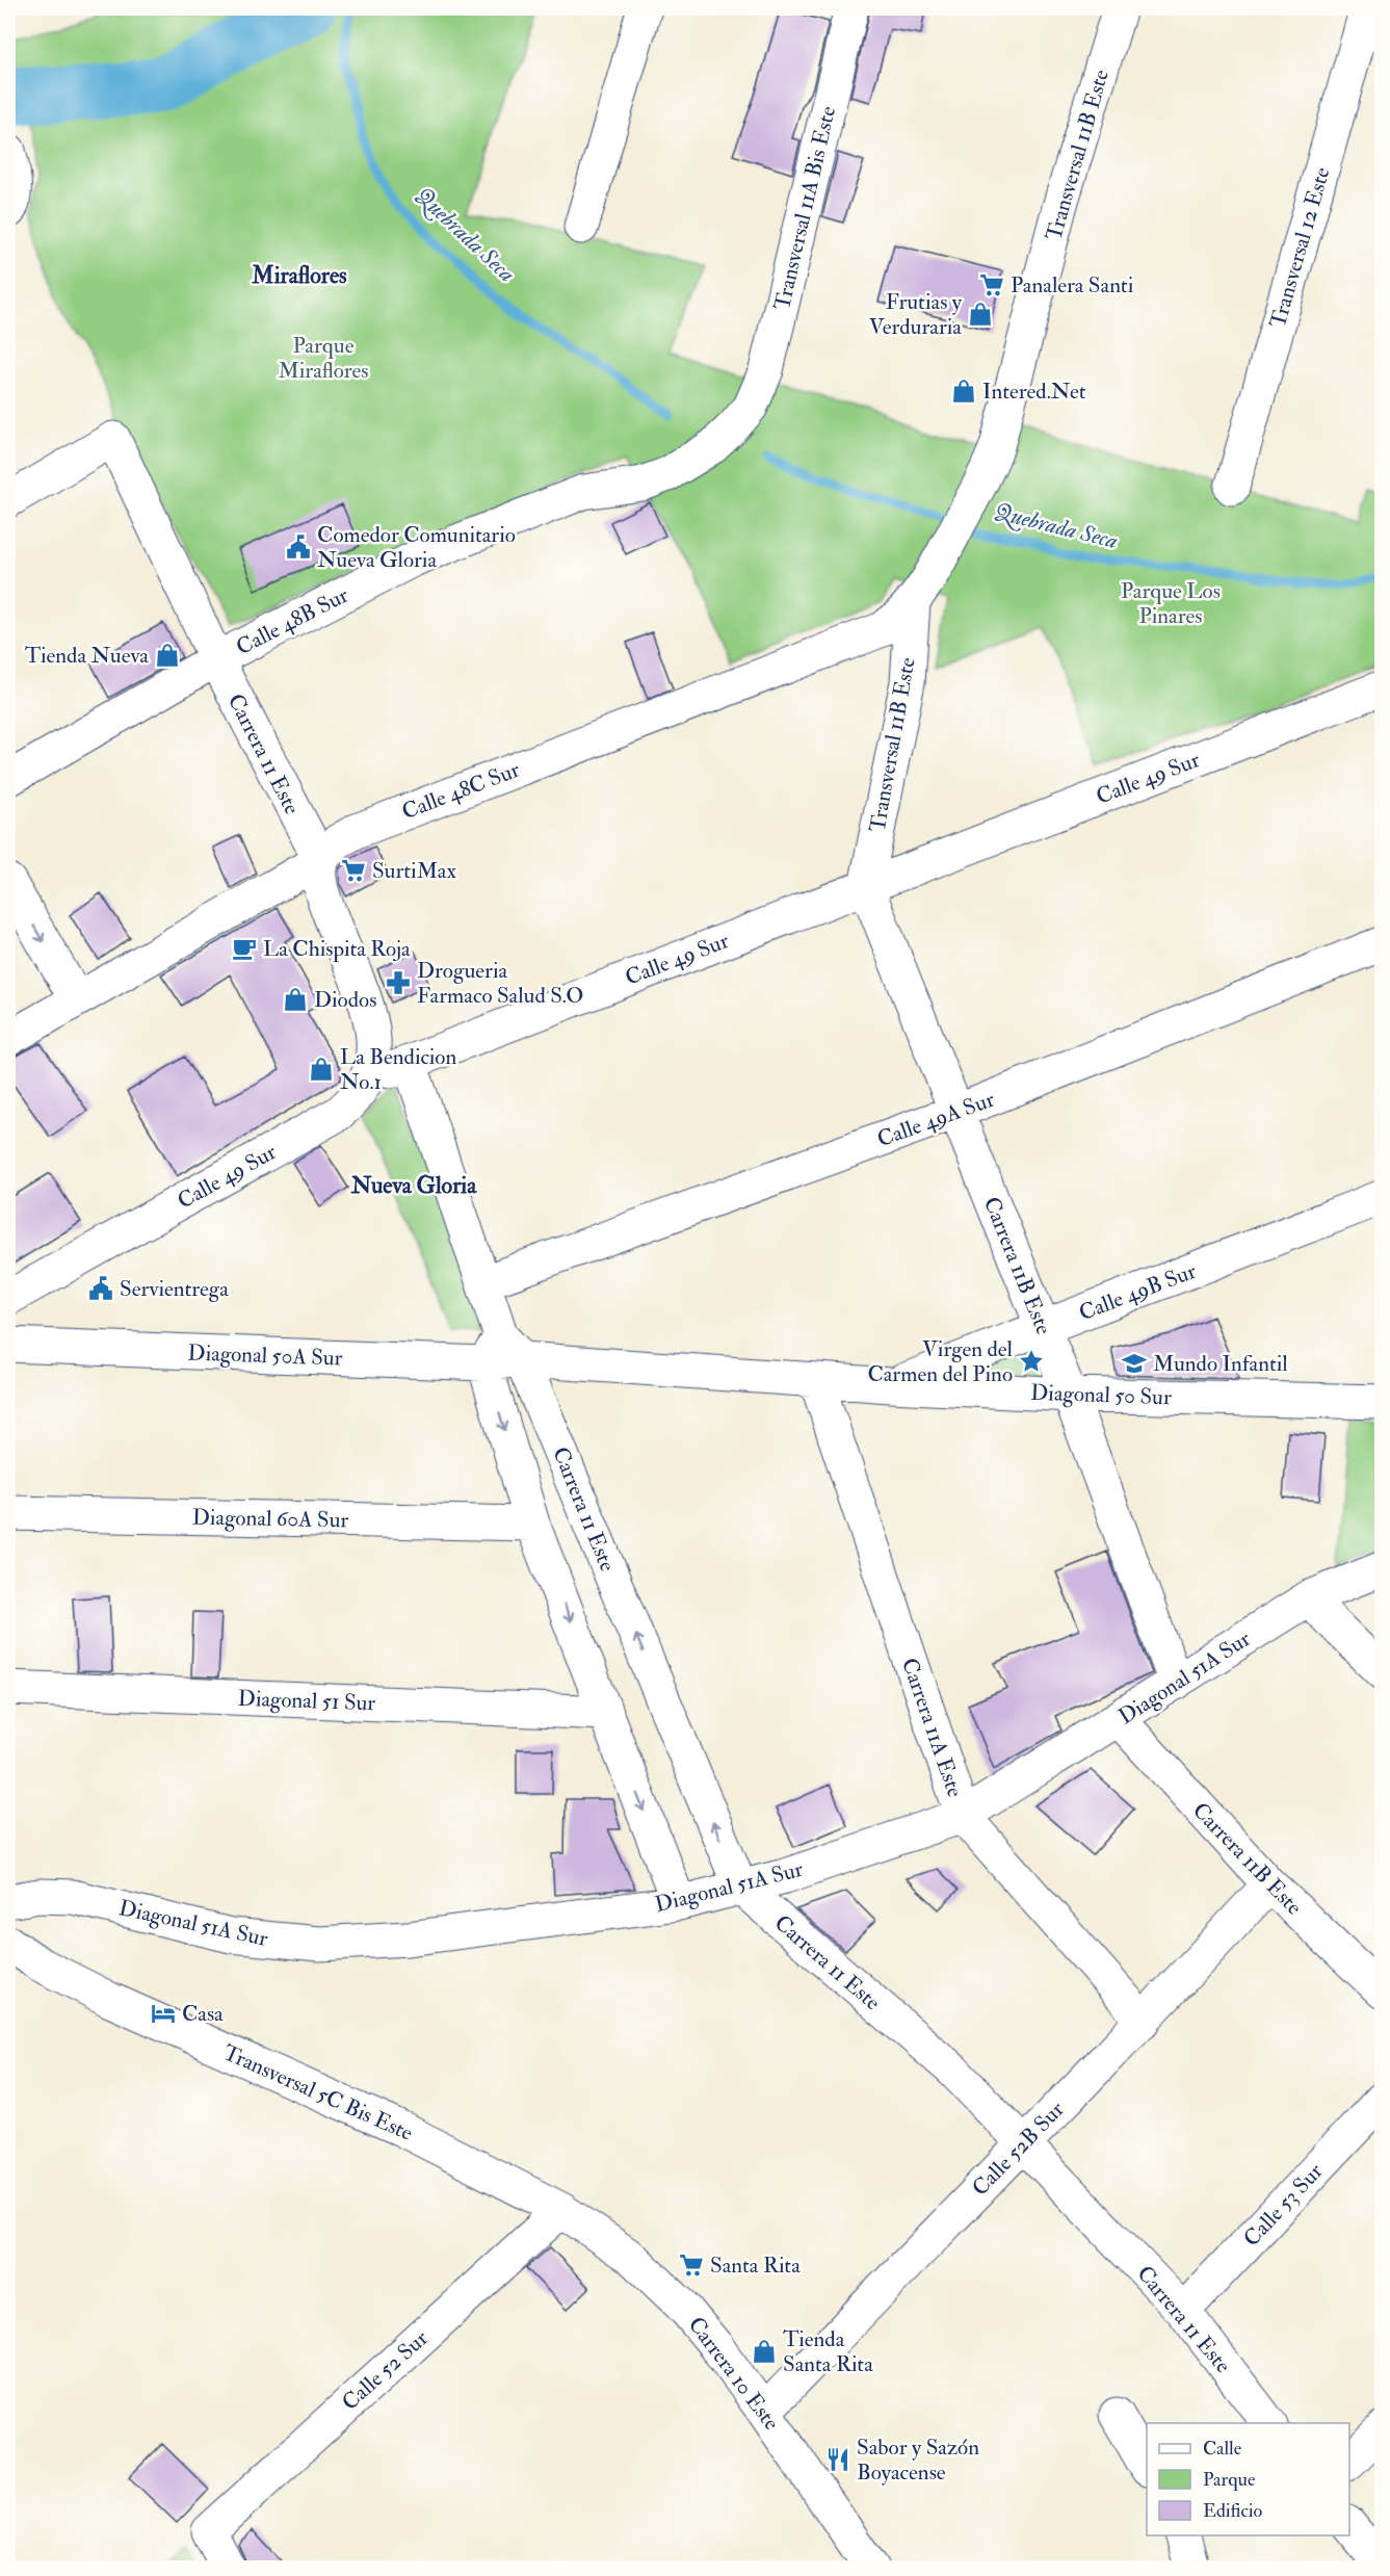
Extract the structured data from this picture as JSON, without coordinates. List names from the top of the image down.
{
  "streets": {
    "street": [
      "Transversal 11B Este",
      "Transversal 11A Bis Este",
      "Transversal 12 Este",
      "Calle 48B Sur",
      "Carrera 11 Este",
      "Calle 49 Sur",
      "Calle 48C Sur",
      "Calle 49A Sur",
      "Carrera 11B Este",
      "Calle 49B Sur",
      "Diagonal 50A Sur",
      "Diagonal 50 Sur",
      "Diagonal 60A Sur",
      "Diagonal 51A Sur",
      "Diagonal 51 Sur",
      "Carrera 11A Este",
      "Transversal 5C Bis Este",
      "Calle 52B Sur",
      "Calle 53 Sur",
      "Calle 52 Sur",
      "Carrera 10 Este"
    ]
  },
  "crossings": [
    ["Transversal 11B Este", "Calle 49 Sur"],
    ["Transversal 11B Este", "Calle 48C Sur"],
    ["Transversal 11B Este", "Carrera 11B Este"],
    ["Transversal 11A Bis Este", "Calle 48B Sur"],
    ["Calle 48B Sur", "Carrera 11 Este"],
    ["Carrera 11 Este", "Calle 49 Sur"],
    ["Carrera 11 Este", "Calle 48C Sur"],
    ["Carrera 11 Este", "Calle 49A Sur"],
    ["Carrera 11 Este", "Diagonal 50A Sur"],
    ["Carrera 11 Este", "Diagonal 50 Sur"],
    ["Carrera 11 Este", "Diagonal 51A Sur"],
    ["Carrera 11 Este", "Calle 52B Sur"],
    ["Carrera 11 Este", "Calle 53 Sur"],
    ["Calle 49 Sur", "Carrera 11B Este"],
    ["Calle 49A Sur", "Carrera 11B Este"],
    ["Carrera 11B Este", "Calle 49B Sur"],
    ["Carrera 11B Este", "Diagonal 50 Sur"],
    ["Carrera 11B Este", "Diagonal 51A Sur"],
    ["Carrera 11B Este", "Calle 52B Sur"],
    ["Calle 49B Sur", "Diagonal 50 Sur"],
    ["Diagonal 50A Sur", "Diagonal 50 Sur"],
    ["Diagonal 50 Sur", "Carrera 11A Este"],
    ["Diagonal 51A Sur", "Carrera 11A Este"],
    ["Carrera 11A Este", "Calle 52B Sur"],
    ["Transversal 5C Bis Este", "Calle 52 Sur"],
    ["Transversal 5C Bis Este", "Carrera 10 Este"],
    ["Calle 52B Sur", "Carrera 10 Este"],
    ["Calle 52 Sur", "Carrera 10 Este"]
  ],
  "districts": ["Miraflores", "Nueva Gloria"],
  "water": ["Quebrada Seca"],
  "parks": ["Parque Miraflores", "Parque Los Pinares"],
  "places": {
    "supermarket": ["Panalera Santi", "SurtiMax", "Santa Rita"],
    "shop": [
      "Frutias y Verduraria",
      "Intered.Net",
      "Tienda Nueva",
      "Diodos",
      "La Bendicion No.1",
      "Tienda Santa Rita"
    ],
    "public building": ["Comedor Comunitario Nueva Gloria", "Servientrega"],
    "cafe": ["La Chispita Roja"],
    "pharmacy": ["Drogueria Farmaco Salud S.O"],
    "place": ["Virgen del Carmen del Pino"],
    "school or university": ["Mundo Infantil"],
    "hotel": ["Casa"],
    "restaurant": ["Sabor y Sazón Boyacense"]
  },
  "legend": ["Calle", "Parque", "Edificio"]
}
